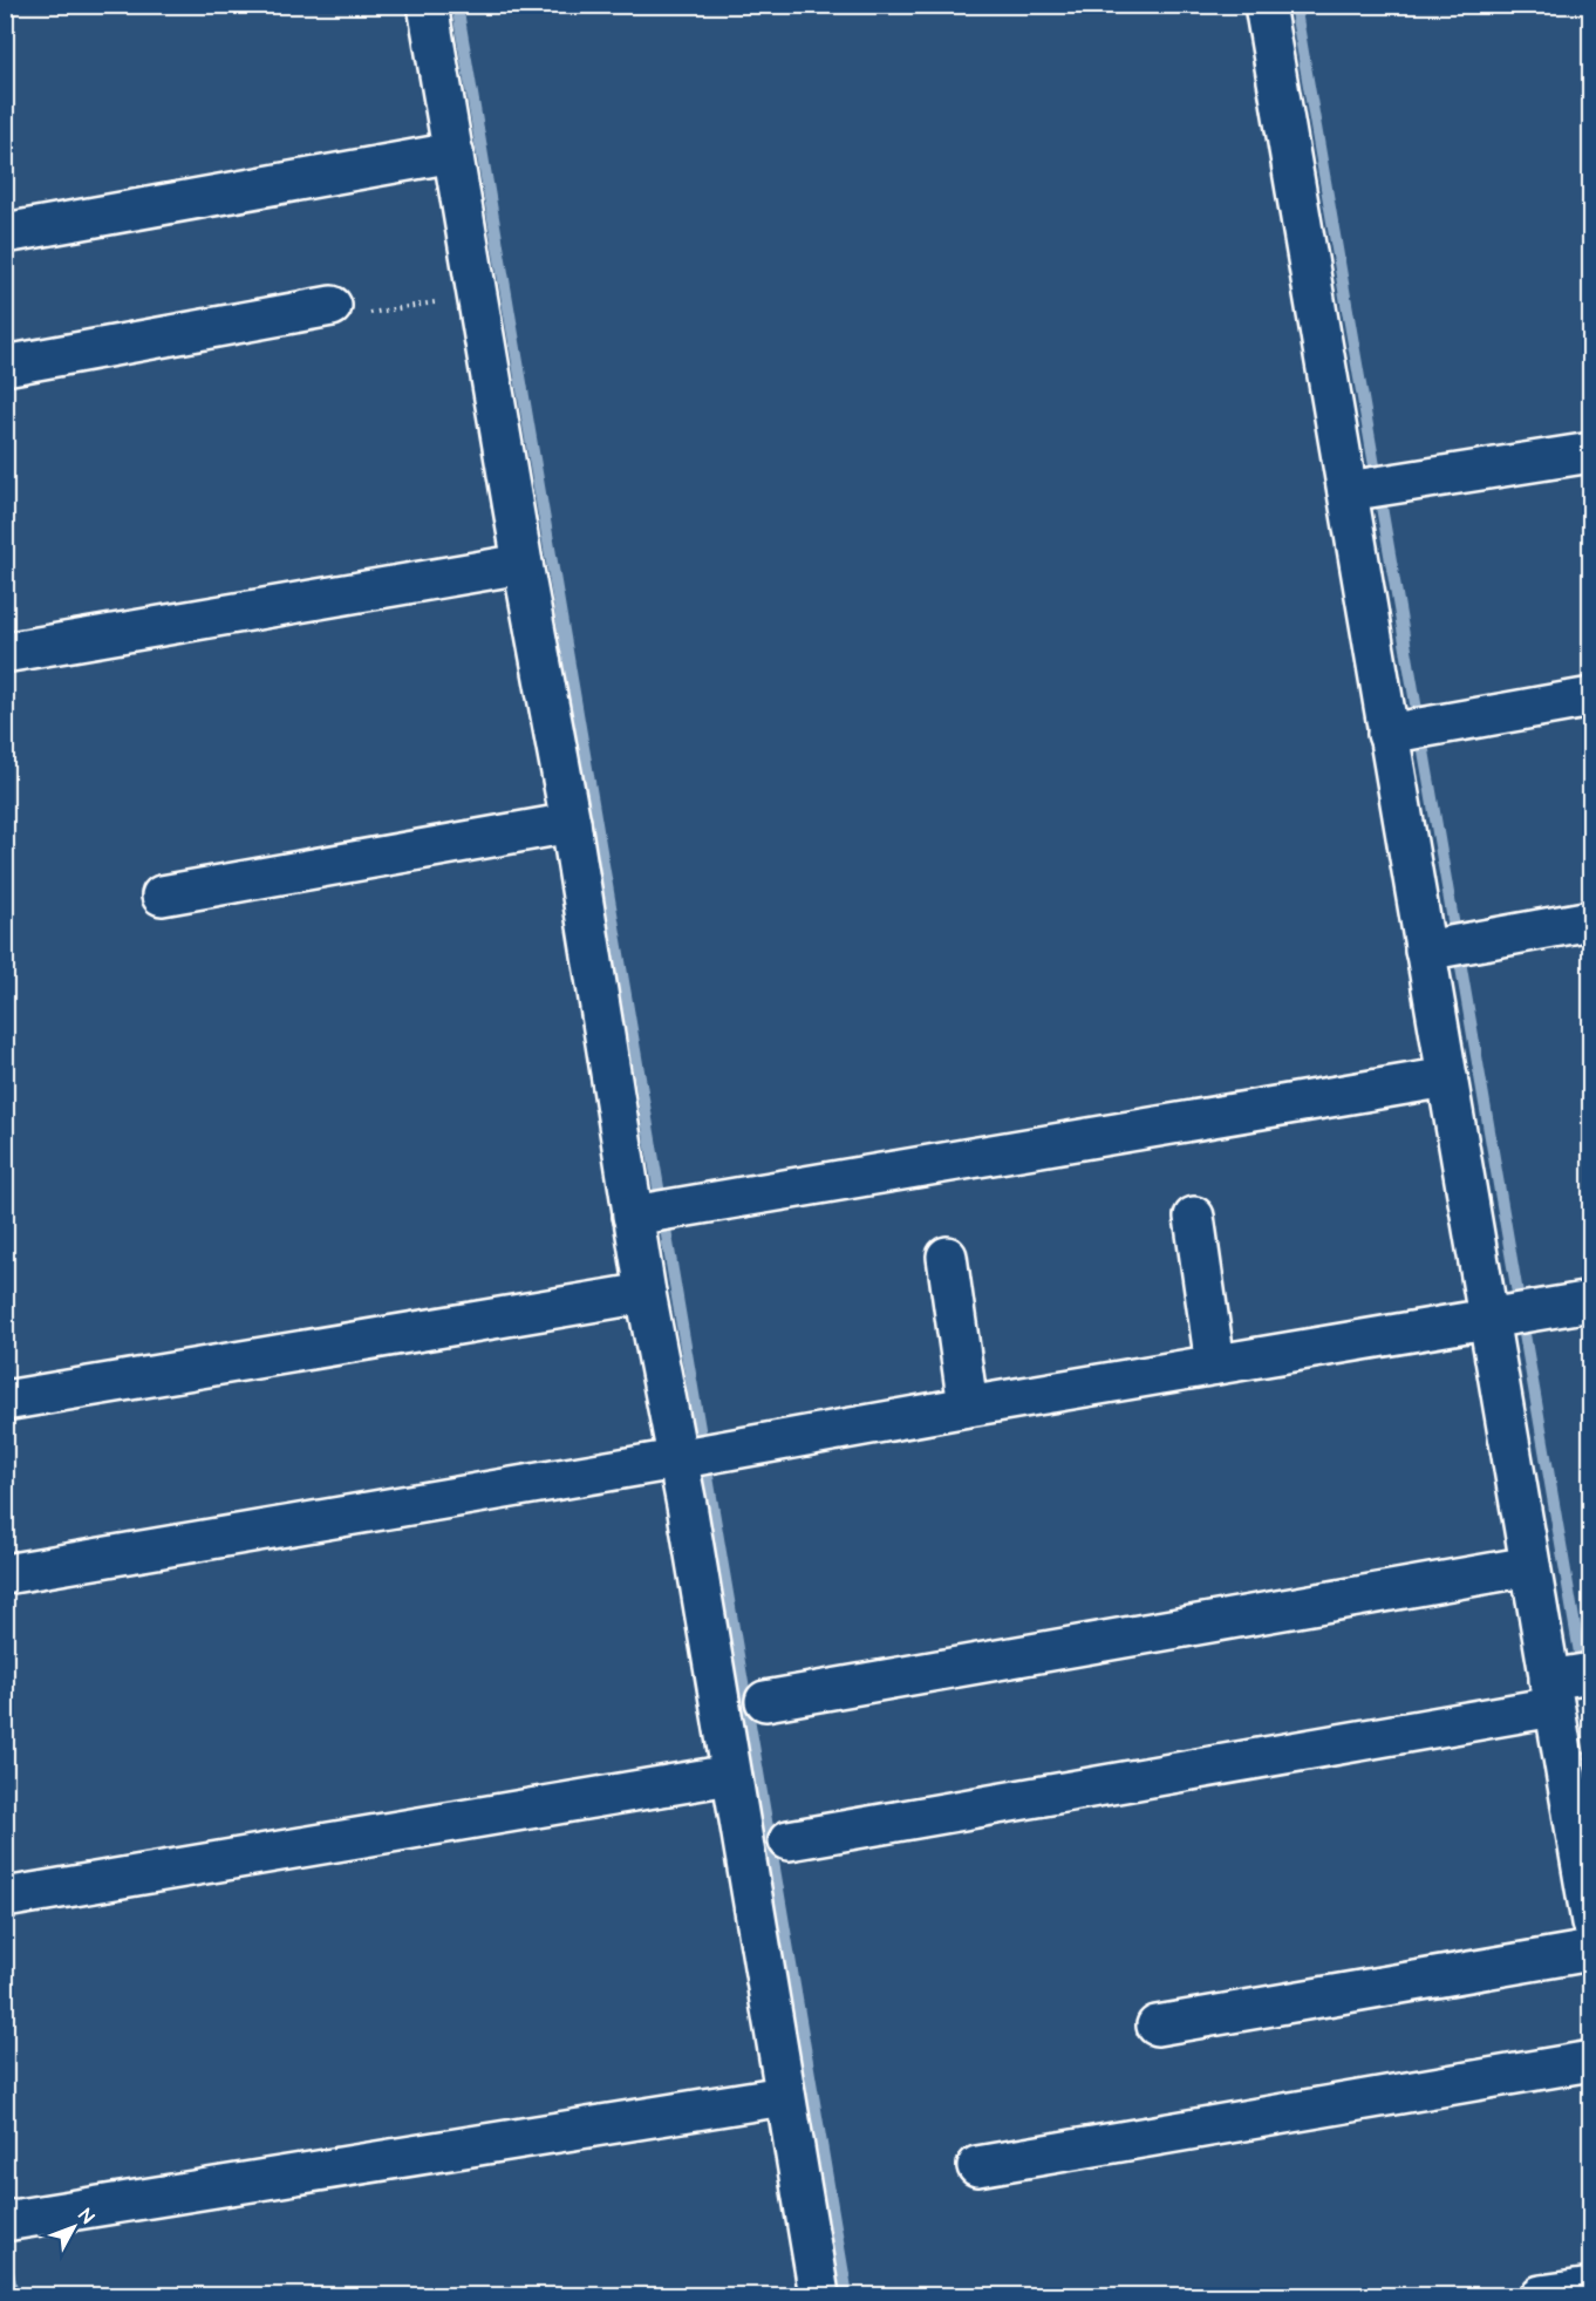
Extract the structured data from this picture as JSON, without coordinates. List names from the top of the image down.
{
  "north": "top right"
}
